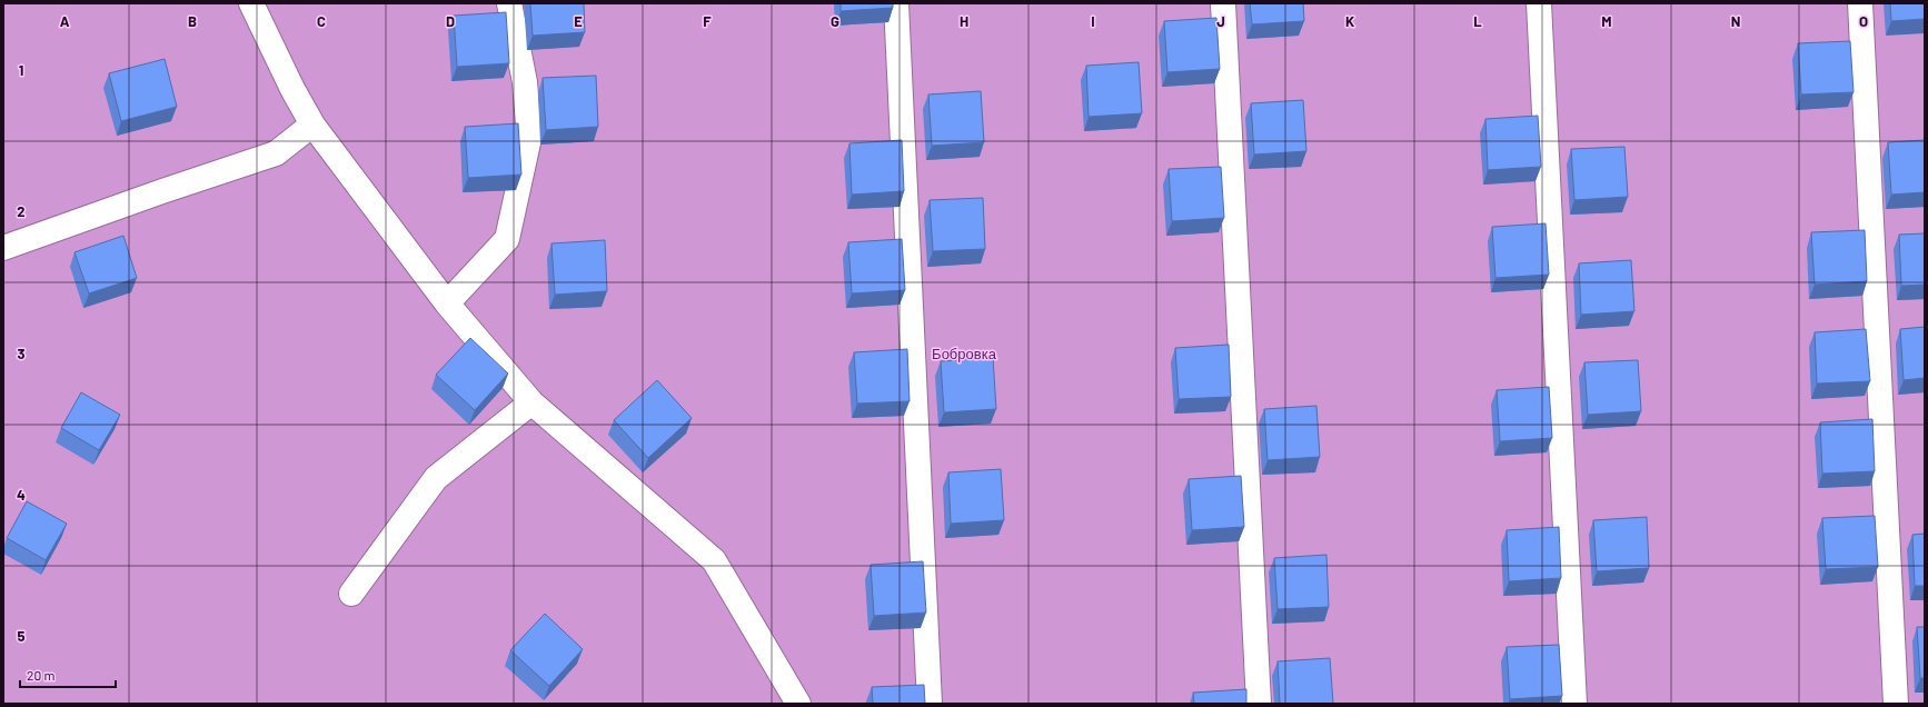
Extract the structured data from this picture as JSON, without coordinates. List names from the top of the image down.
{
  "parks": ["Бобровка"],
  "scale_bar": "20 m",
  "grid": {
    "columns": [
      "A",
      "B",
      "C",
      "D",
      "E",
      "F",
      "G",
      "H",
      "I",
      "J",
      "K",
      "L",
      "M",
      "N",
      "O"
    ],
    "rows": [
      "1",
      "2",
      "3",
      "4",
      "5"
    ]
  }
}
